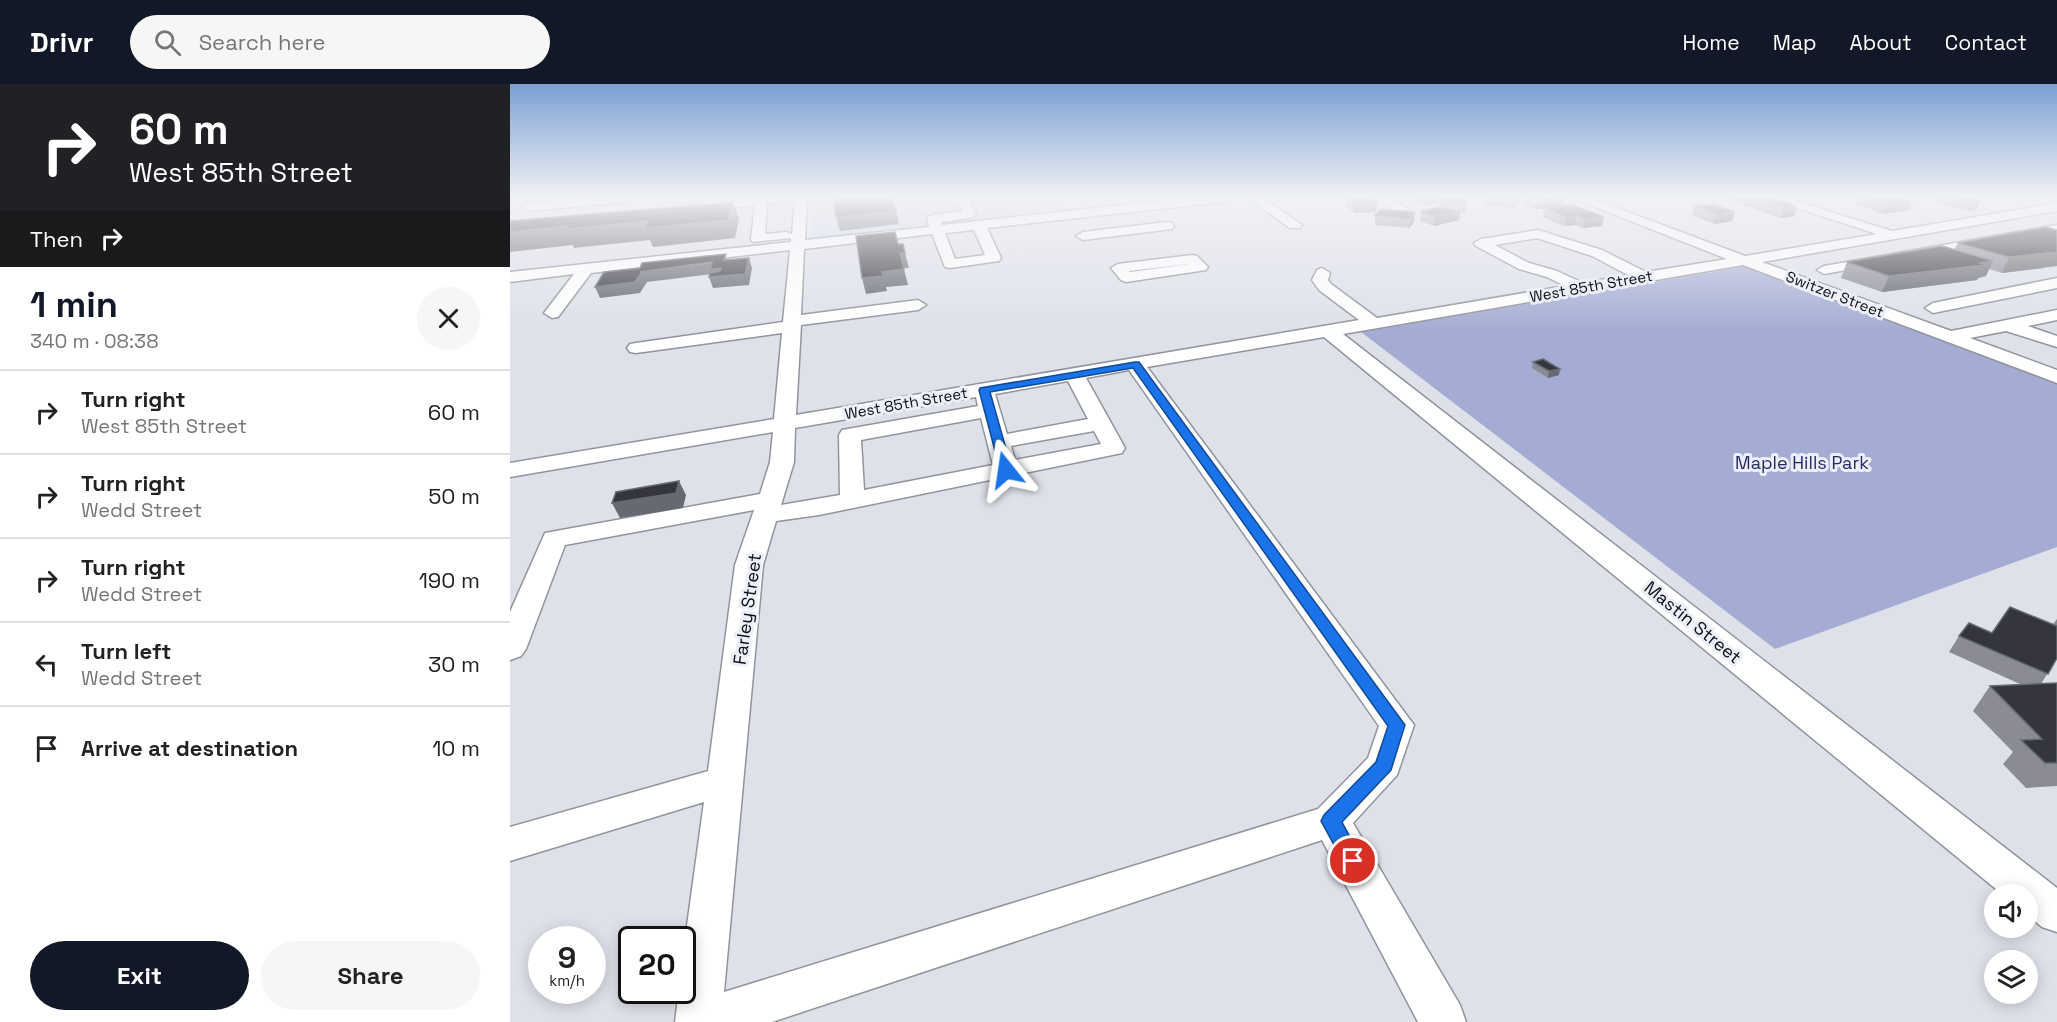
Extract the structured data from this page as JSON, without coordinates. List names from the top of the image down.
{
  "streets": {
    "street": [
      "West 85th Street",
      "Switzer Street",
      "Farley Street",
      "Mastin Street"
    ]
  },
  "crossings": [
    ["West 85th Street", "Switzer Street"],
    ["West 85th Street", "Farley Street"],
    ["West 85th Street", "Mastin Street"]
  ],
  "parks": ["Maple Hills Park"],
  "page": {
    "header": "Drivr",
    "search": "Search here",
    "nav": [
      "Home",
      "Map",
      "About",
      "Contact"
    ],
    "turn": ["60 m", "West 85th Street"],
    "then": "Then",
    "heading": ["1 min", "340 m · 08:38"],
    "list": [
      {
        "name": "Turn right",
        "note": "West 85th Street",
        "value": "60 m"
      },
      {
        "name": "Turn right",
        "note": "Wedd Street",
        "value": "50 m"
      },
      {
        "name": "Turn right",
        "note": "Wedd Street",
        "value": "190 m"
      },
      {
        "name": "Turn left",
        "note": "Wedd Street",
        "value": "30 m"
      },
      {
        "name": "Arrive at destination",
        "value": "10 m"
      }
    ],
    "speed": "9 km/h",
    "limit": "20",
    "buttons": ["Exit", "Share"]
  }
}
